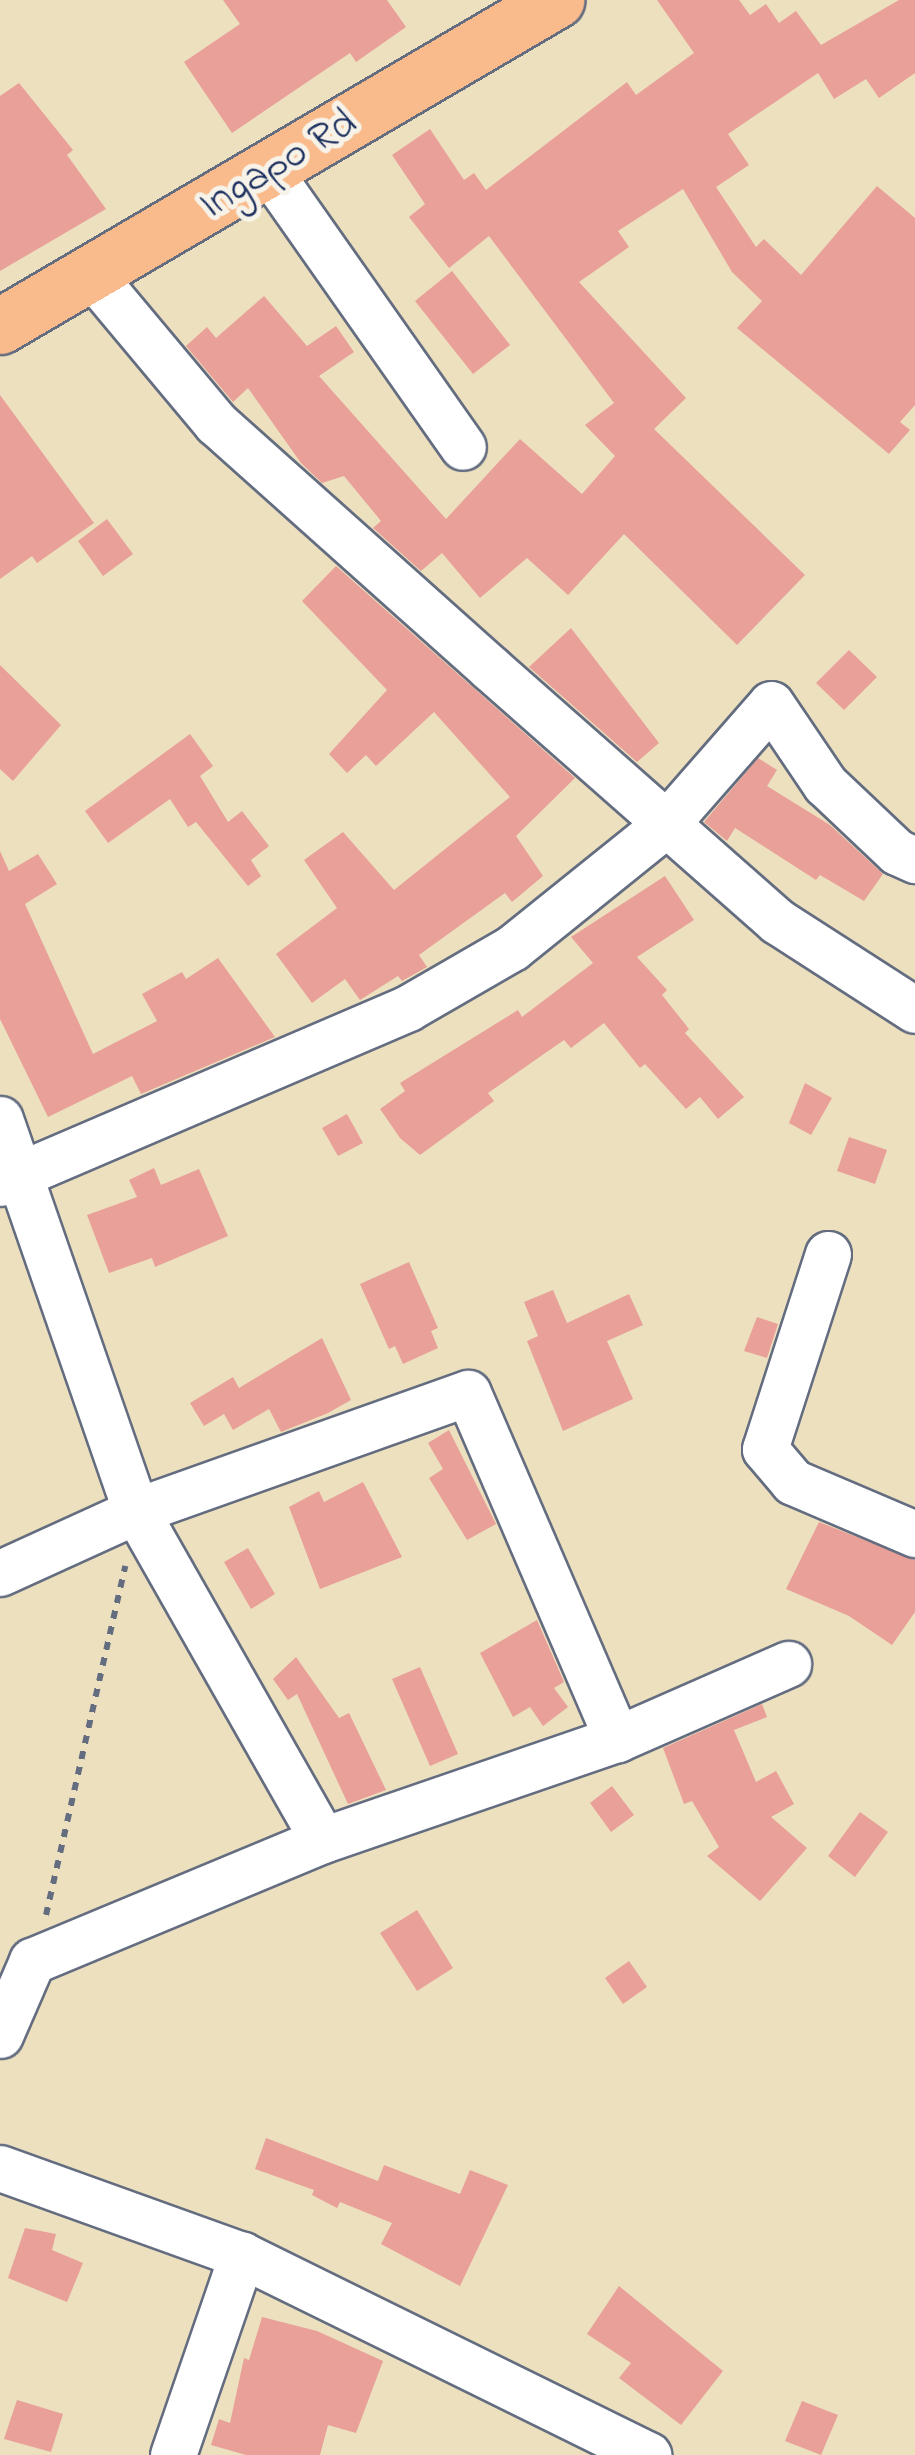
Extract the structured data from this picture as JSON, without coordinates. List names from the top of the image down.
{
  "streets": {
    "main road": ["Ingapo Rd"]
  }
}
